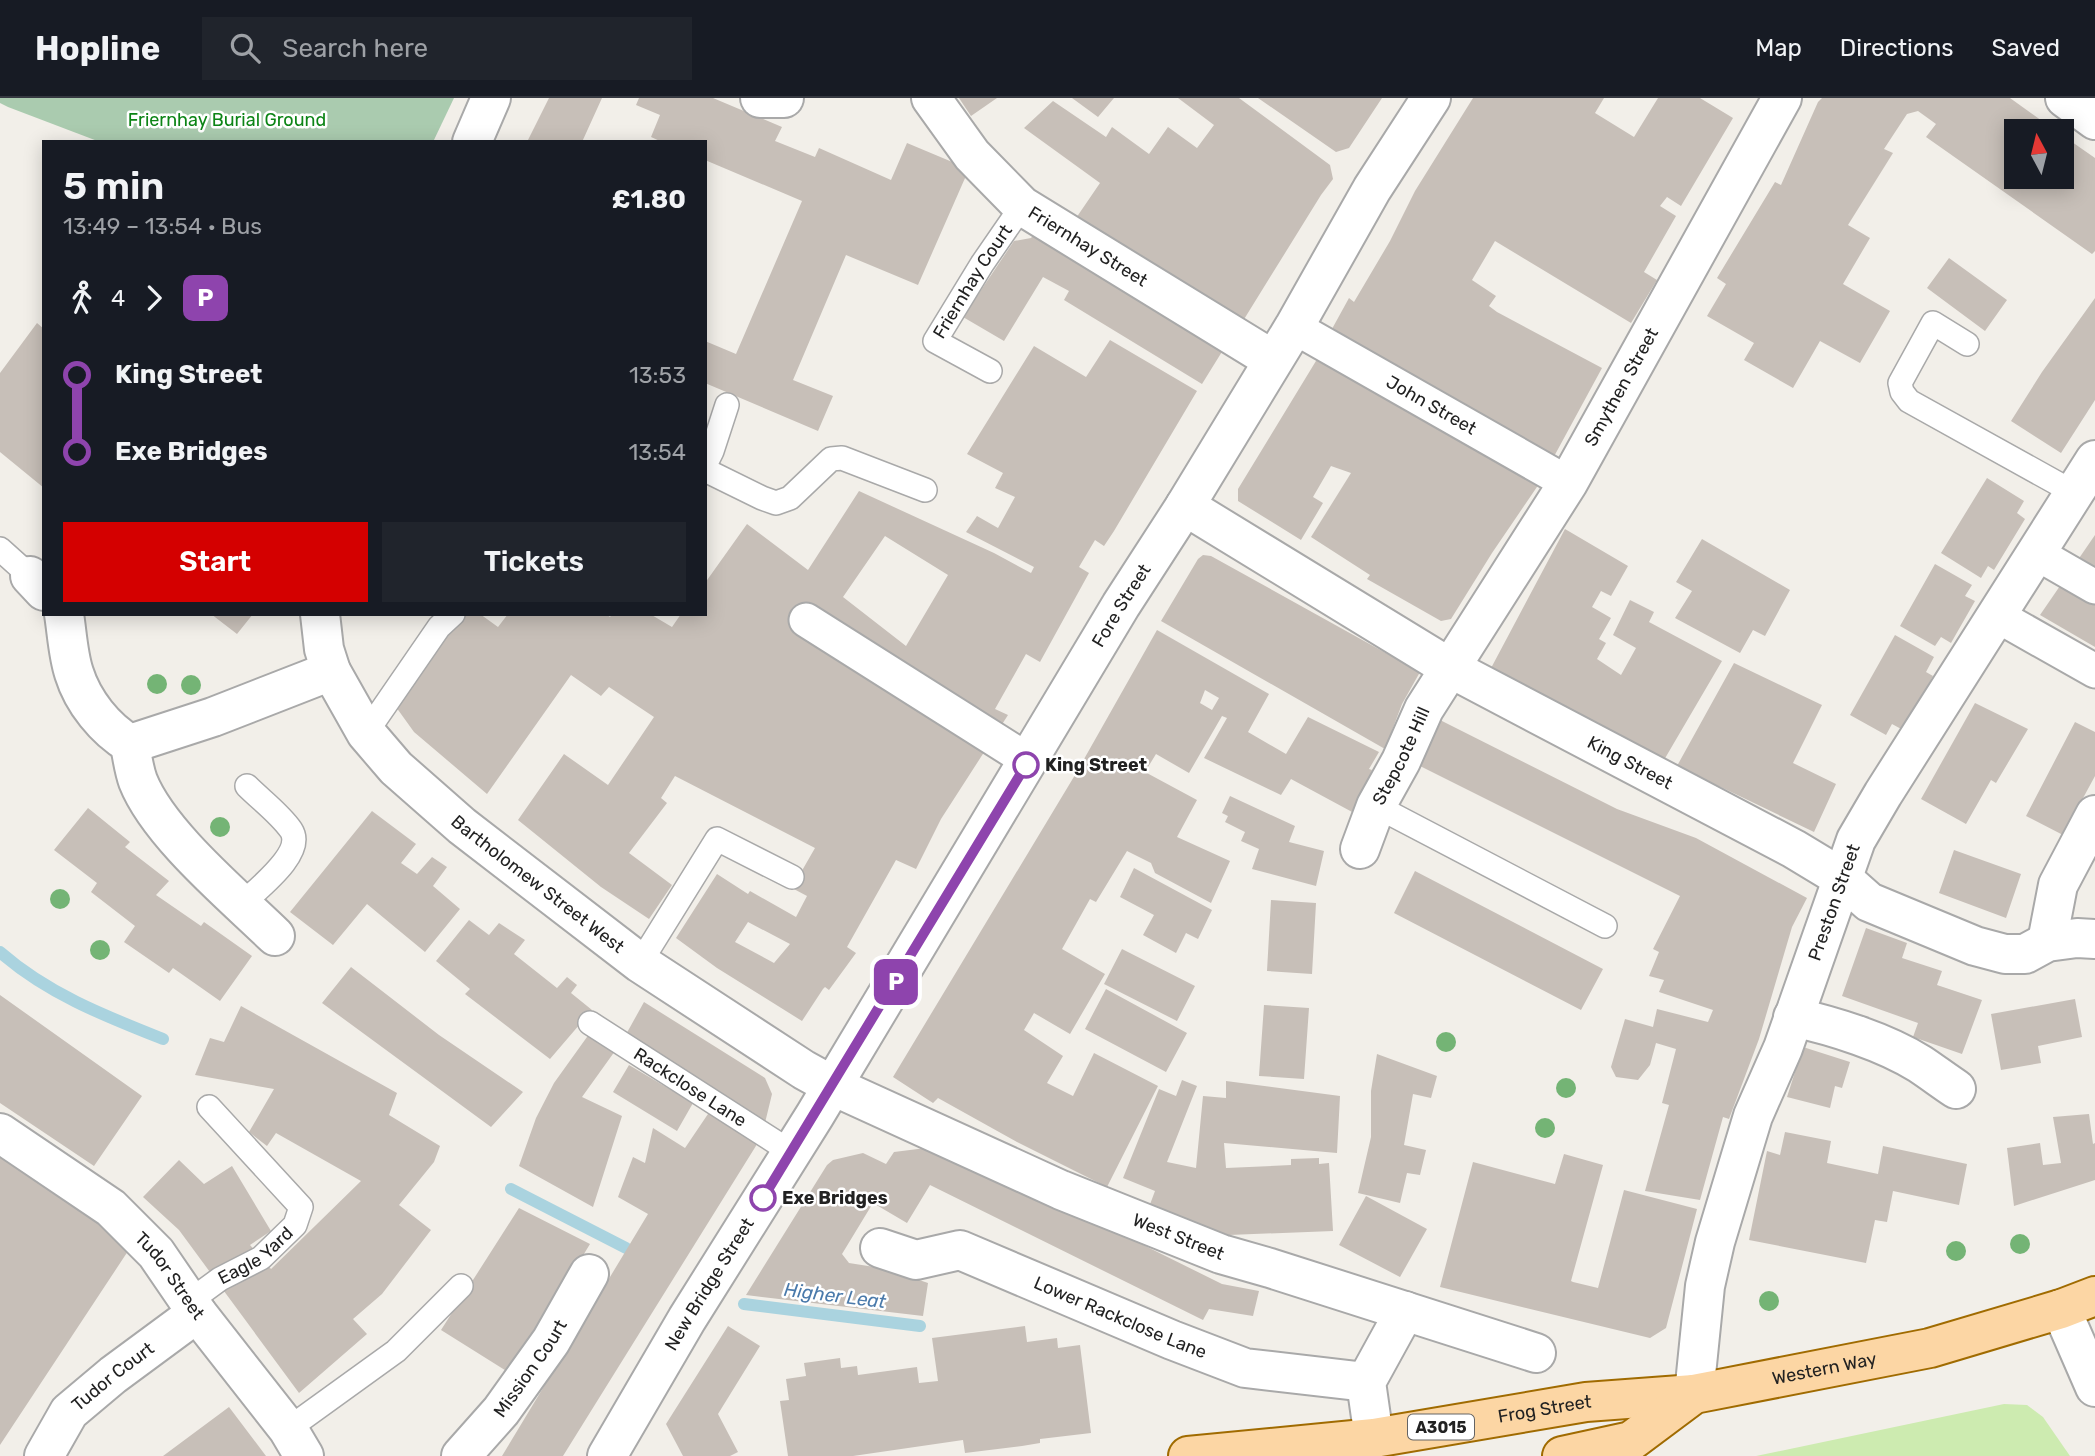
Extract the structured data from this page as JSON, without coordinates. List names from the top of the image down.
{
  "streets": {
    "main road": ["Western Way", "Frog Street", "A3015"],
    "street": [
      "Friernhay Street",
      "Smythen Street",
      "John Street",
      "Fore Street",
      "Stepcote Hill",
      "King Street",
      "Bartholomew Street West",
      "Preston Street",
      "West Street",
      "Tudor Street",
      "New Bridge Street",
      "Lower Rackclose Lane",
      "Mission Court",
      "Tudor Court"
    ],
    "lane": ["Friernhay Court", "Rackclose Lane", "Eagle Yard"]
  },
  "crossings": [
    ["Friernhay Street", "Friernhay Court"],
    ["Friernhay Street", "Fore Street"],
    ["Smythen Street", "John Street"],
    ["Smythen Street", "Stepcote Hill"],
    ["Smythen Street", "King Street"],
    ["John Street", "Fore Street"],
    ["Fore Street", "King Street"],
    ["Fore Street", "Bartholomew Street West"],
    ["Fore Street", "West Street"],
    ["Fore Street", "New Bridge Street"],
    ["Stepcote Hill", "King Street"],
    ["King Street", "Preston Street"],
    ["Bartholomew Street West", "West Street"],
    ["Bartholomew Street West", "New Bridge Street"],
    ["Preston Street", "Western Way"],
    ["Preston Street", "Frog Street"],
    ["Rackclose Lane", "New Bridge Street"],
    ["West Street", "New Bridge Street"],
    ["Eagle Yard", "Tudor Street"],
    ["Eagle Yard", "Tudor Court"],
    ["Tudor Street", "Tudor Court"],
    ["Western Way", "Frog Street"]
  ],
  "water": ["Higher Leat"],
  "parks": ["Friernhay Burial Ground"],
  "places": ["King Street", "Exe Bridges"],
  "lines": ["bus line P"],
  "north": "top",
  "page": {
    "header": "Hopline",
    "search": "Search here",
    "nav": ["Map", "Directions", "Saved"],
    "on_map": "P",
    "heading": ["5 min", "13:49 – 13:54 · Bus", "£1.80"],
    "legs": ["4", "P"],
    "list": [
      {
        "name": "King Street",
        "value": "13:53"
      },
      {
        "name": "Exe Bridges",
        "value": "13:54"
      }
    ],
    "buttons": ["Start", "Tickets"]
  }
}
